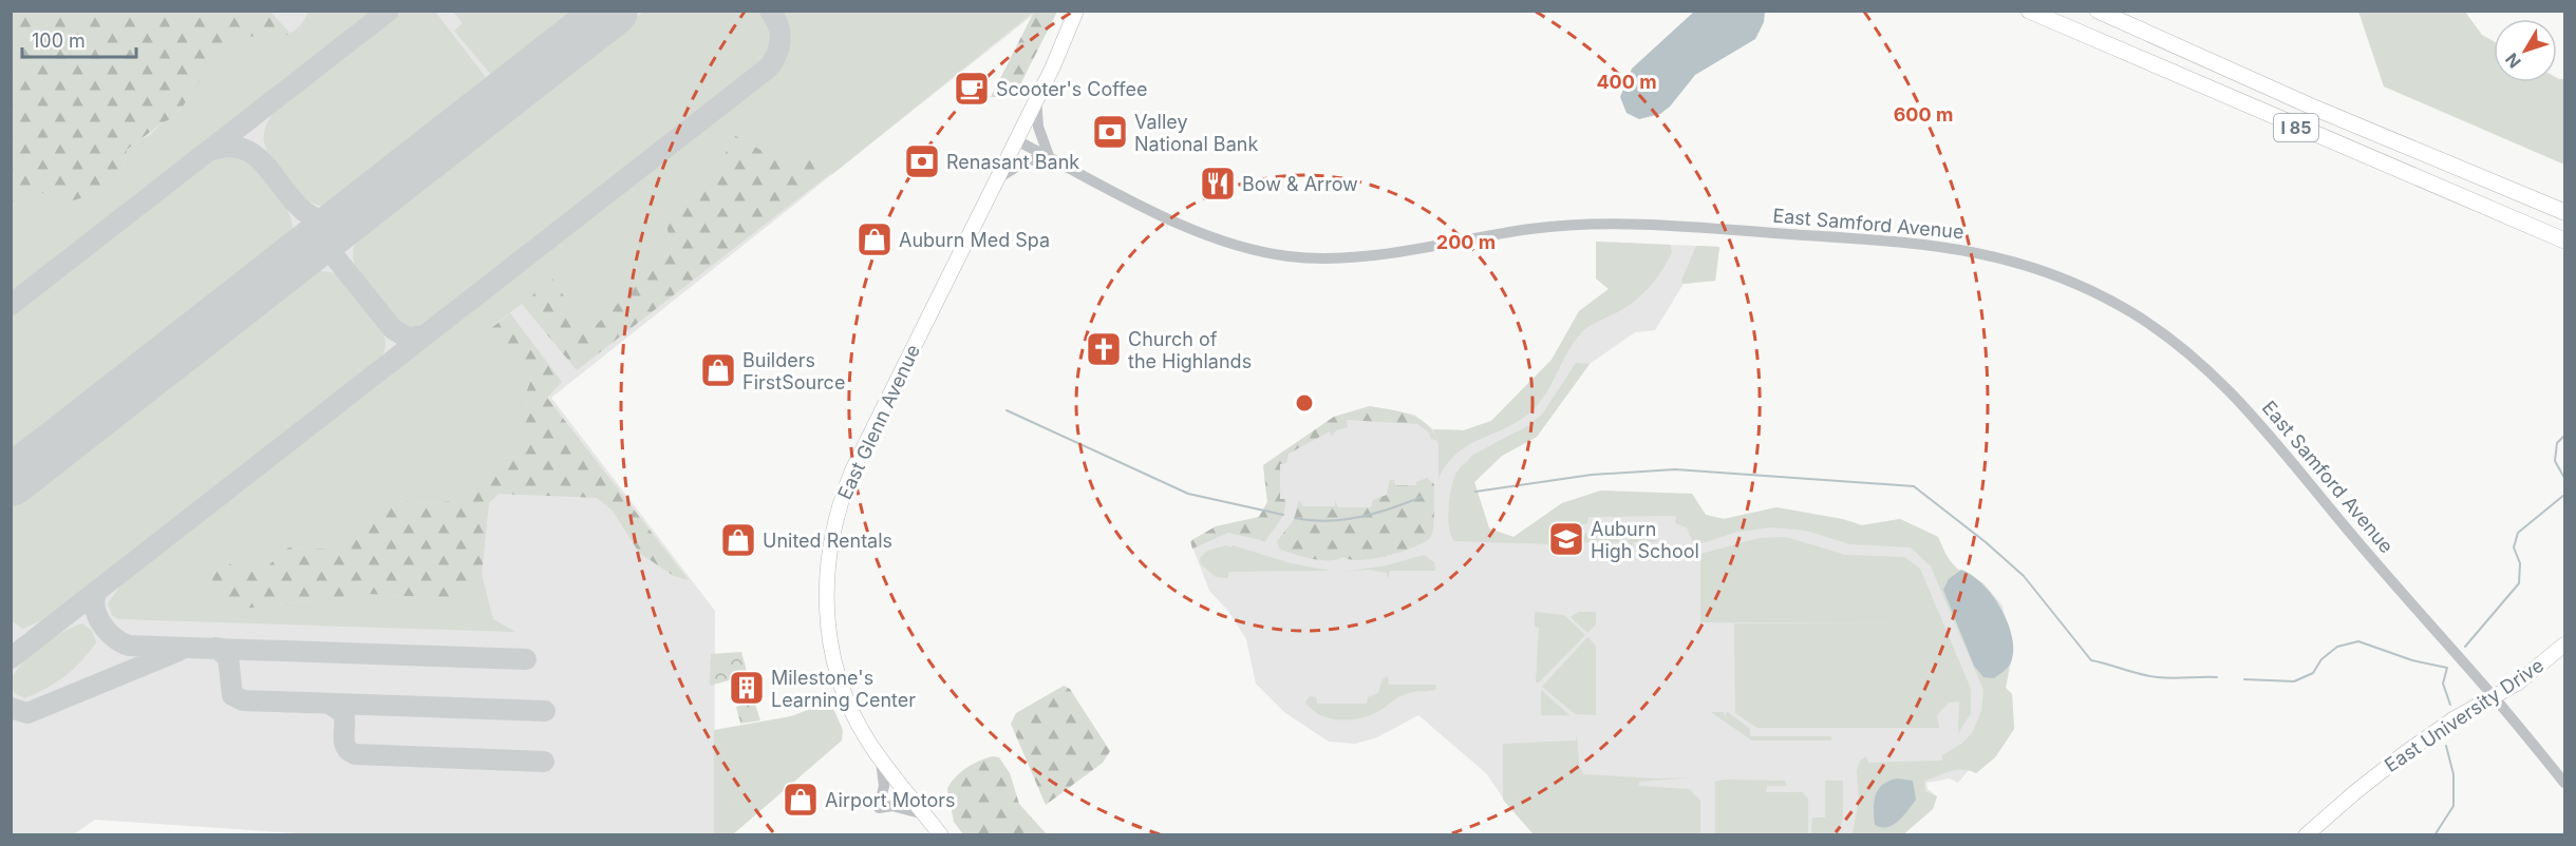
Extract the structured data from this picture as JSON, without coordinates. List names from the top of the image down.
{
  "streets": {
    "highway": ["I 85"],
    "main road": ["East Glenn Avenue", "East University Drive"],
    "street": ["East Samford Avenue"]
  },
  "crossings": [
    ["East Samford Avenue", "East Glenn Avenue"],
    ["East Samford Avenue", "East University Drive"]
  ],
  "places": {
    "cafe": ["Scooter's Coffee"],
    "bank": ["Valley National Bank", "Renasant Bank"],
    "restaurant": ["Bow & Arrow"],
    "shop": [
      "Auburn Med Spa",
      "Builders FirstSource",
      "United Rentals",
      "Airport Motors"
    ],
    "church": ["Church of the Highlands"],
    "school or university": ["Auburn High School"],
    "building": ["Milestone's Learning Center"]
  },
  "scale_bar": "100 m",
  "north": "bottom left",
  "rings": ["400 m", "600 m", "200 m"]
}
